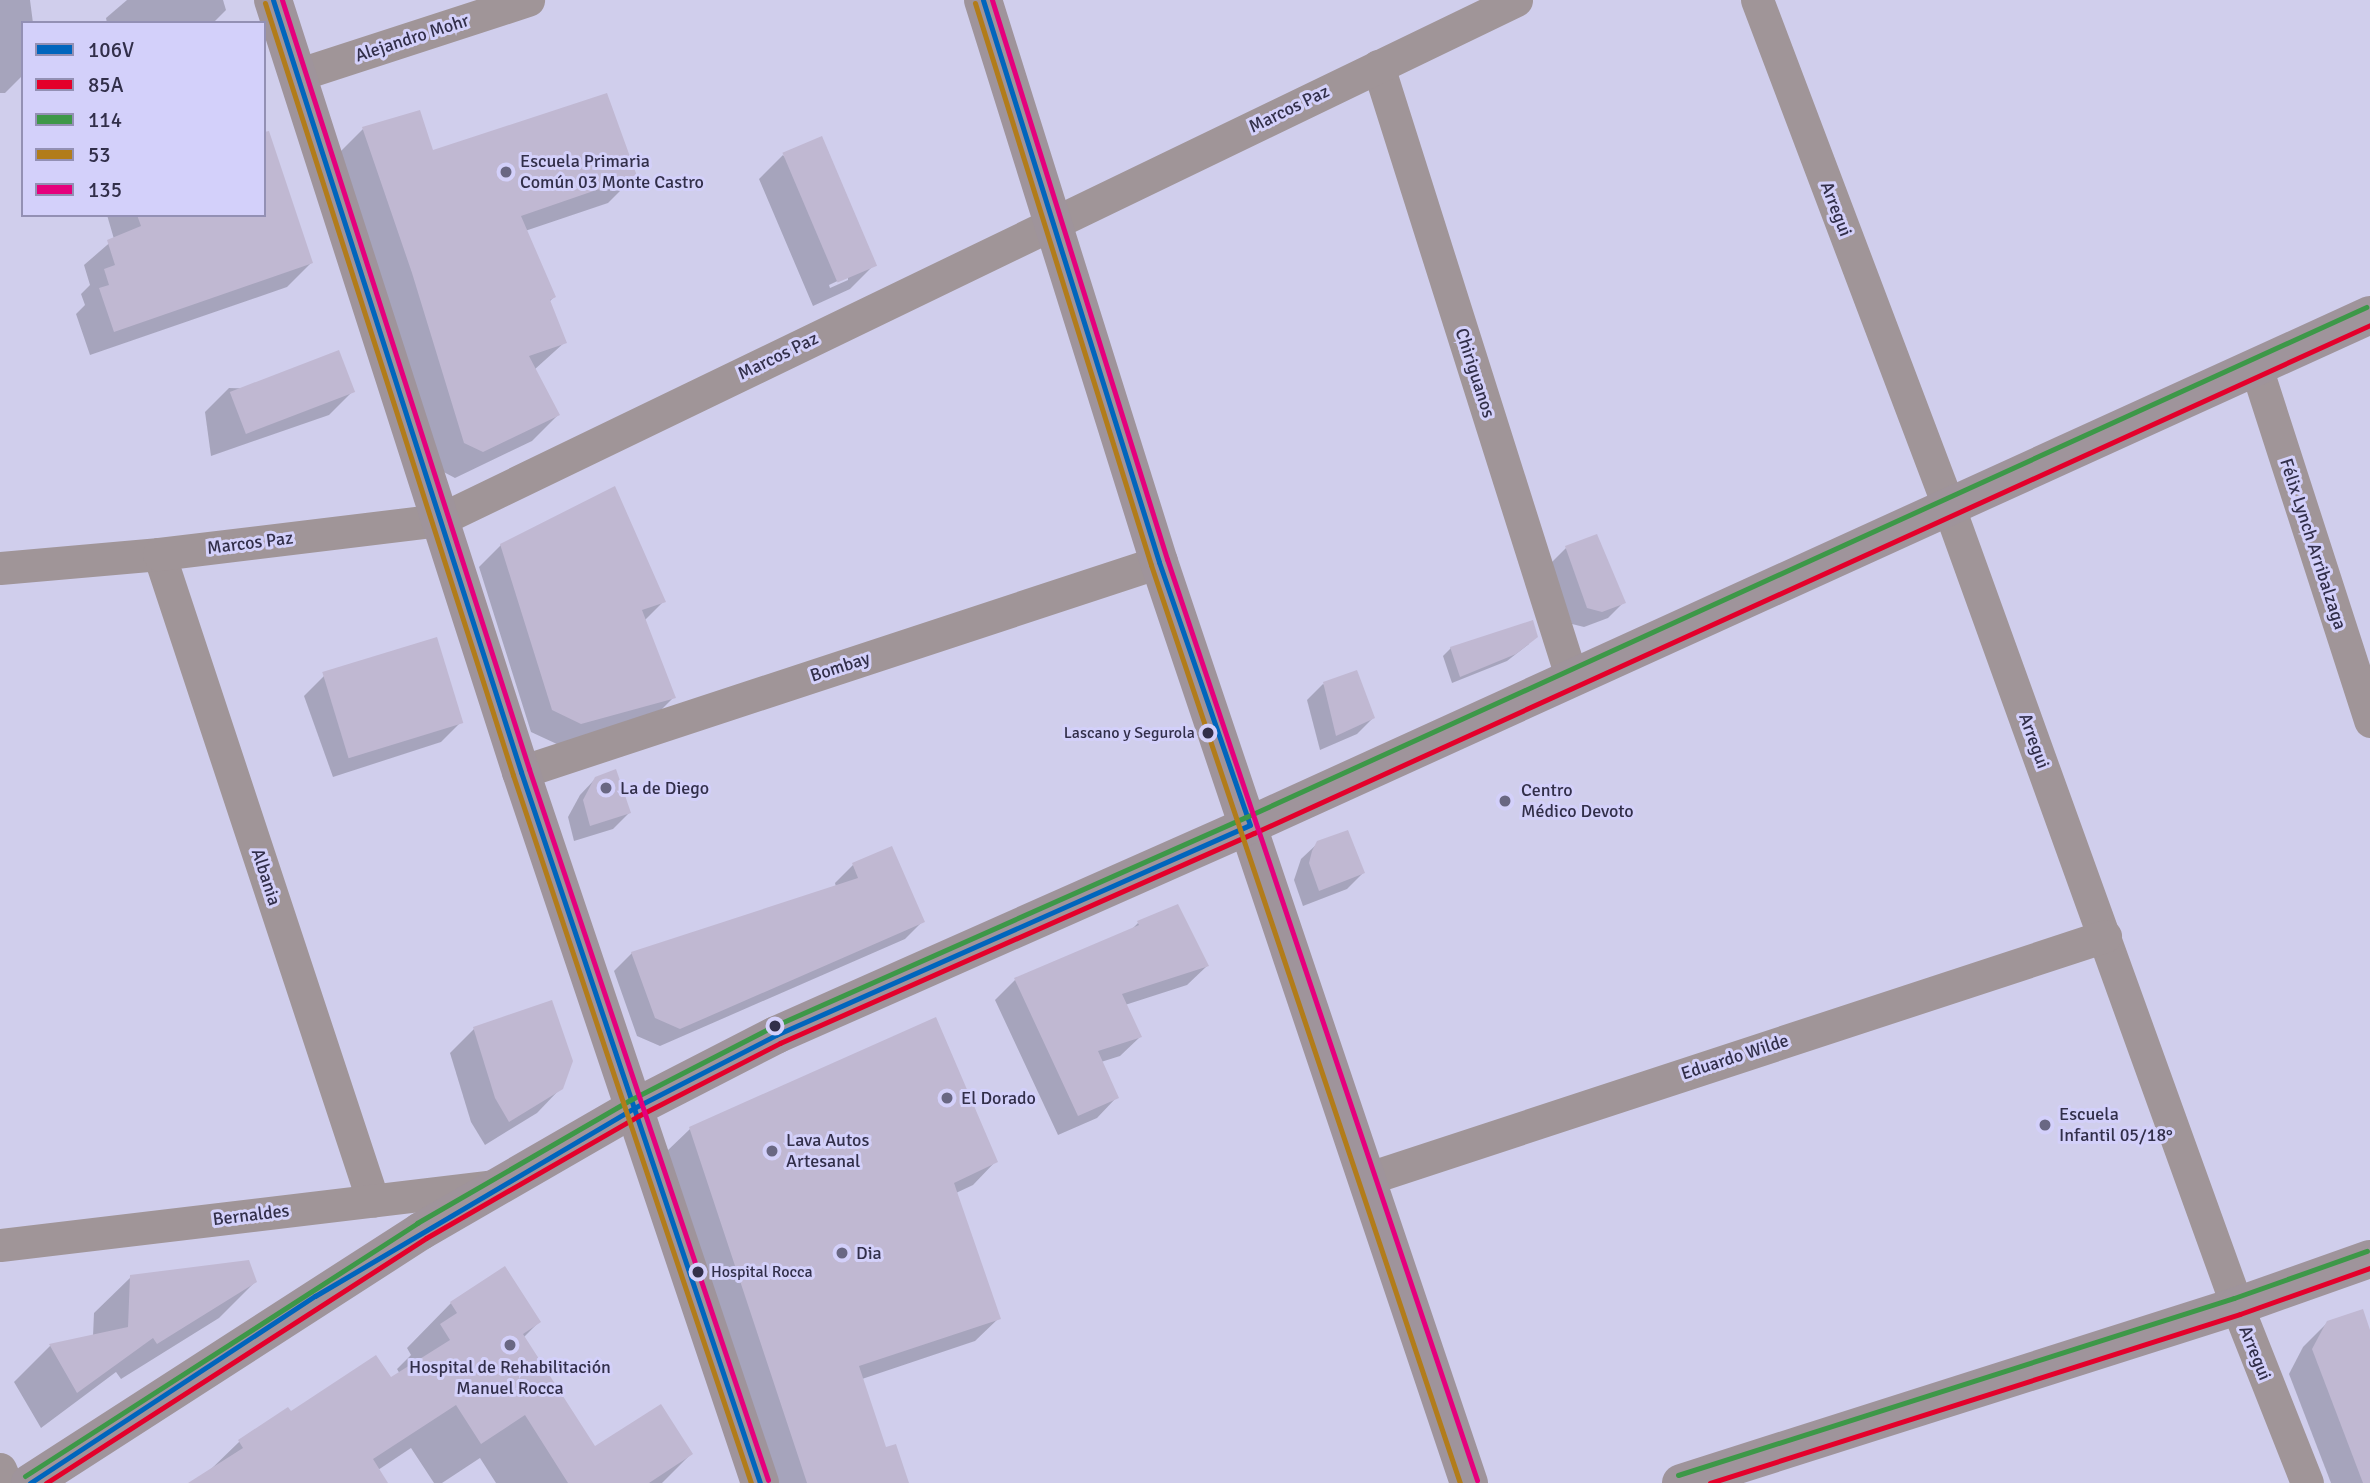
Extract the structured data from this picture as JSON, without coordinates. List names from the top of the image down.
{
  "streets": {
    "street": [
      "Alejandro Mohr",
      "Marcos Paz",
      "Arregui",
      "Chiriguanos",
      "Félix Lynch Arribalzaga",
      "Bombay",
      "Albania",
      "Eduardo Wilde",
      "Bernaldes"
    ]
  },
  "crossings": [
    ["Marcos Paz", "Chiriguanos"],
    ["Marcos Paz", "Albania"],
    ["Arregui", "Eduardo Wilde"],
    ["Albania", "Bernaldes"]
  ],
  "places": [
    "Escuela Primaria Común 03 Monte Castro",
    "Lascano y Segurola",
    "La de Diego",
    "Centro Médico Devoto",
    "El Dorado",
    "Escuela Infantil 05/18°",
    "Lava Autos Artesanal",
    "Dia",
    "Hospital Rocca",
    "Hospital de Rehabilitación Manuel Rocca"
  ],
  "lines": [
    "transit line 106V",
    "transit line 135",
    "transit line 53",
    "transit line 114",
    "transit line 85A"
  ],
  "legend": [
    "106V",
    "85A",
    "114",
    "53",
    "135"
  ]
}
